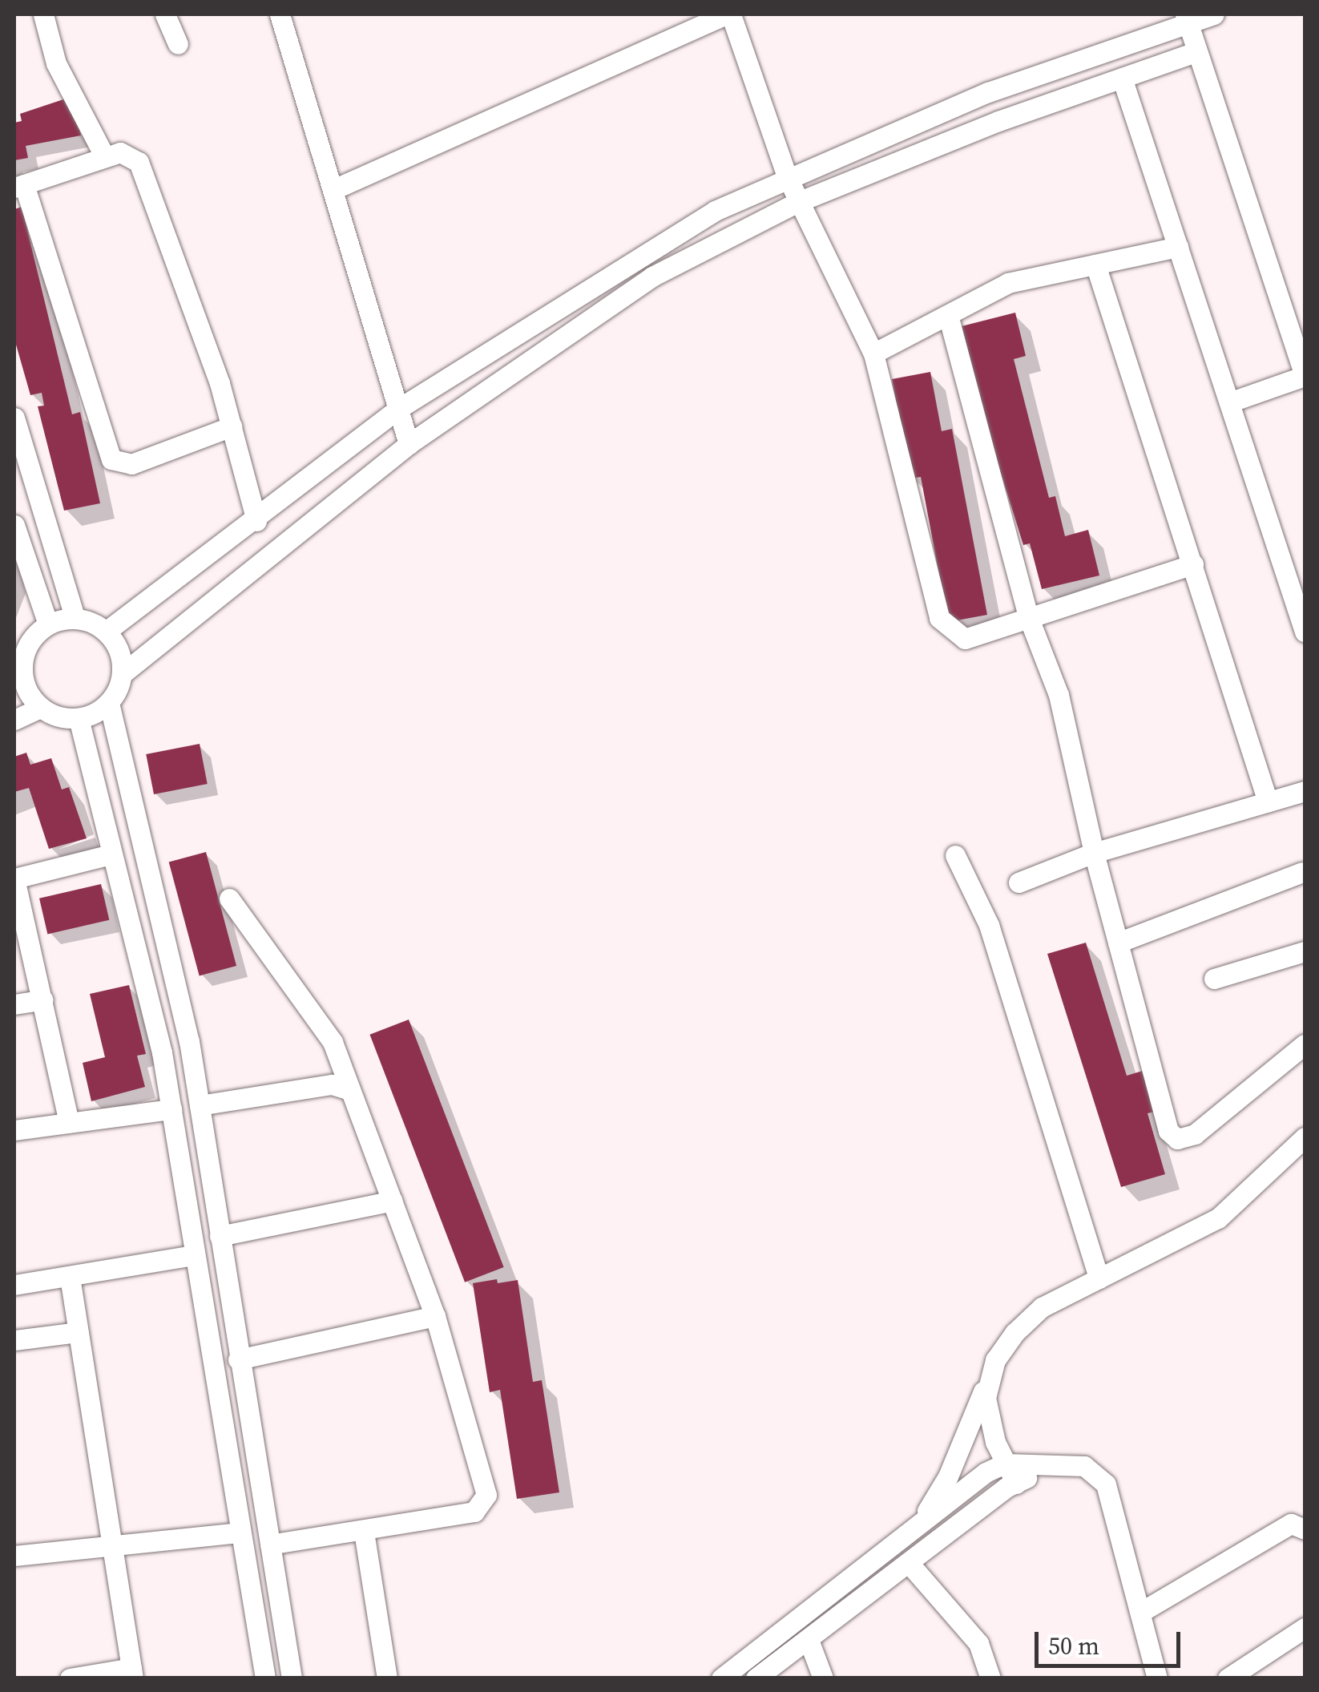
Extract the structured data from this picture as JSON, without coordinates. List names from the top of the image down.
{
  "scale_bar": "50 m"
}
